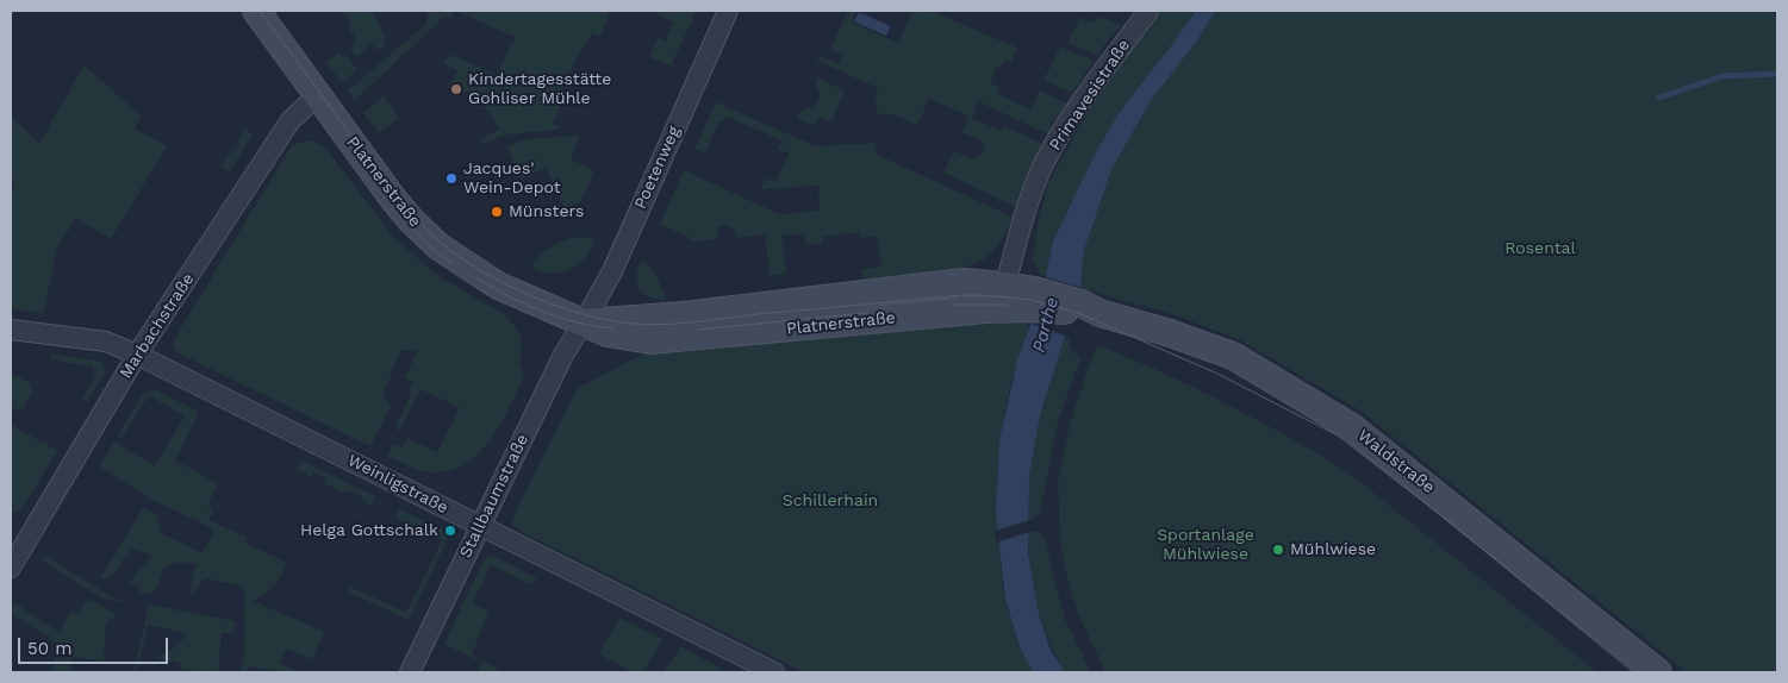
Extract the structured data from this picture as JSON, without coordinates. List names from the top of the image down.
{
  "streets": {
    "main road": ["Platnerstraße", "Waldstraße"],
    "street": [
      "Primavesistraße",
      "Poetenweg",
      "Marbachstraße",
      "Weinligstraße",
      "Stallbaumstraße"
    ]
  },
  "crossings": [
    ["Primavesistraße", "Platnerstraße"],
    ["Primavesistraße", "Waldstraße"],
    ["Poetenweg", "Platnerstraße"],
    ["Poetenweg", "Stallbaumstraße"],
    ["Platnerstraße", "Marbachstraße"],
    ["Platnerstraße", "Waldstraße"],
    ["Platnerstraße", "Stallbaumstraße"],
    ["Marbachstraße", "Weinligstraße"],
    ["Weinligstraße", "Stallbaumstraße"]
  ],
  "water": ["Parthe"],
  "parks": ["Rosental", "Schillerhain", "Sportanlage Mühlwiese"],
  "places": [
    "Kindertagesstätte Gohliser Mühle",
    "Jacques' Wein-Depot",
    "Münsters",
    "Helga Gottschalk",
    "Mühlwiese"
  ],
  "scale_bar": "50 m"
}
